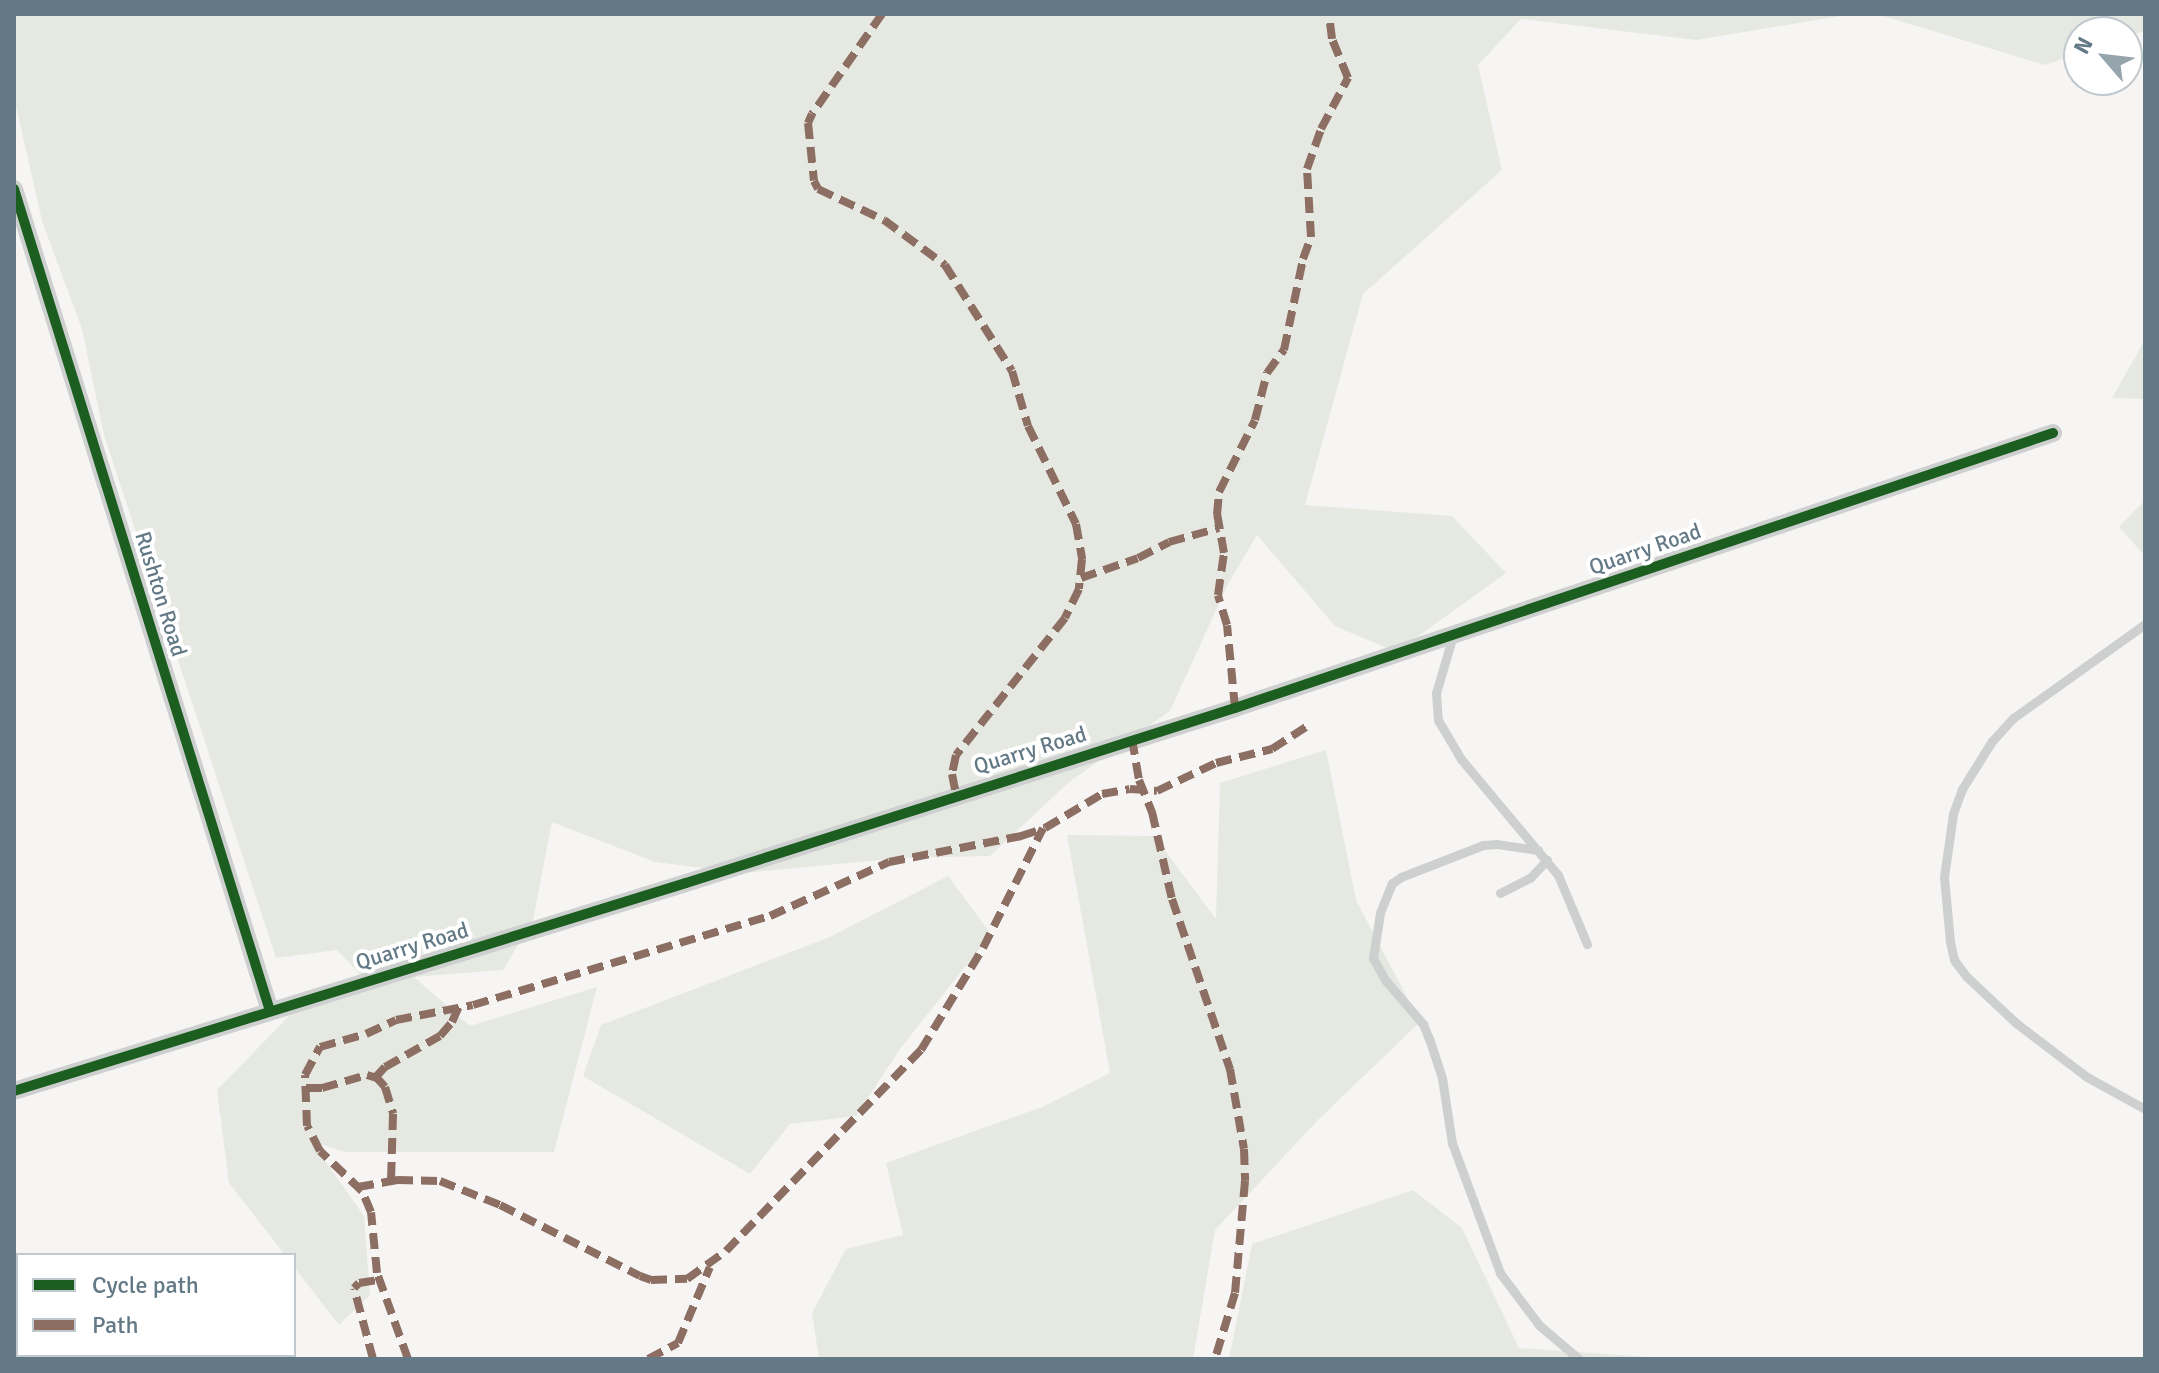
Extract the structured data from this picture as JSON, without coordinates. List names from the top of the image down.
{
  "streets": {
    "street": ["Quarry Road", "Rushton Road"]
  },
  "crossings": [
    ["Quarry Road", "Rushton Road"]
  ],
  "legend": ["Cycle path", "Path"],
  "north": "top left"
}
